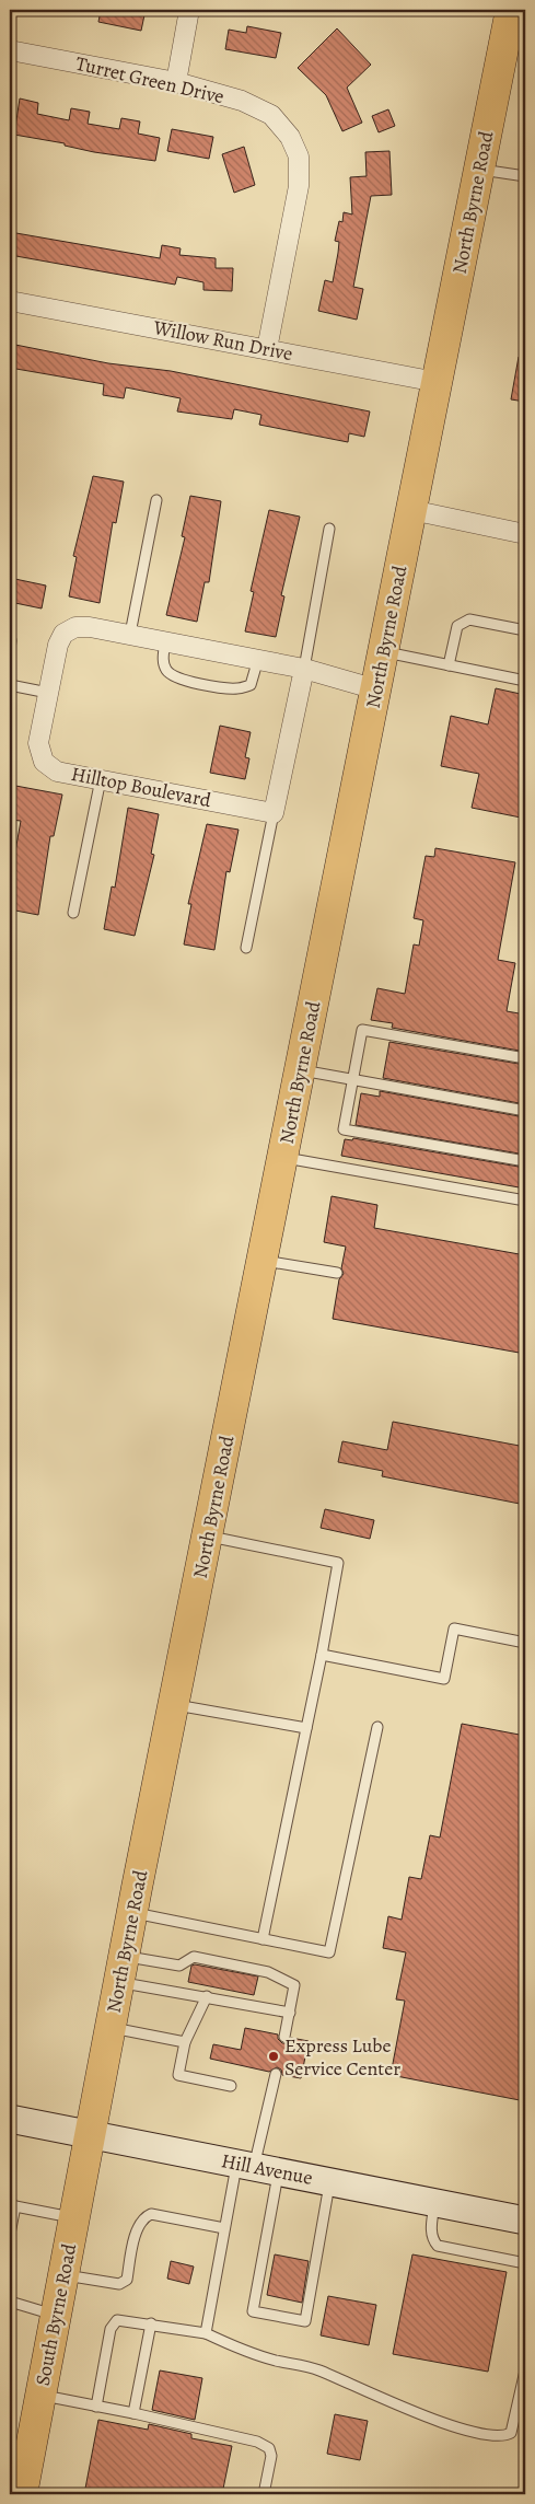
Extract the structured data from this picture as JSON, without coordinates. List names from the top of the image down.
{
  "streets": {
    "main road": ["North Byrne Road", "Hill Avenue", "South Byrne Road"],
    "street": ["Turret Green Drive", "Willow Run Drive", "Hilltop Boulevard"]
  },
  "crossings": [
    ["Turret Green Drive", "Willow Run Drive"],
    ["North Byrne Road", "Willow Run Drive"],
    ["North Byrne Road", "Hilltop Boulevard"],
    ["North Byrne Road", "Hill Avenue"],
    ["North Byrne Road", "South Byrne Road"],
    ["Hill Avenue", "South Byrne Road"]
  ],
  "places": ["Express Lube Service Center"]
}
